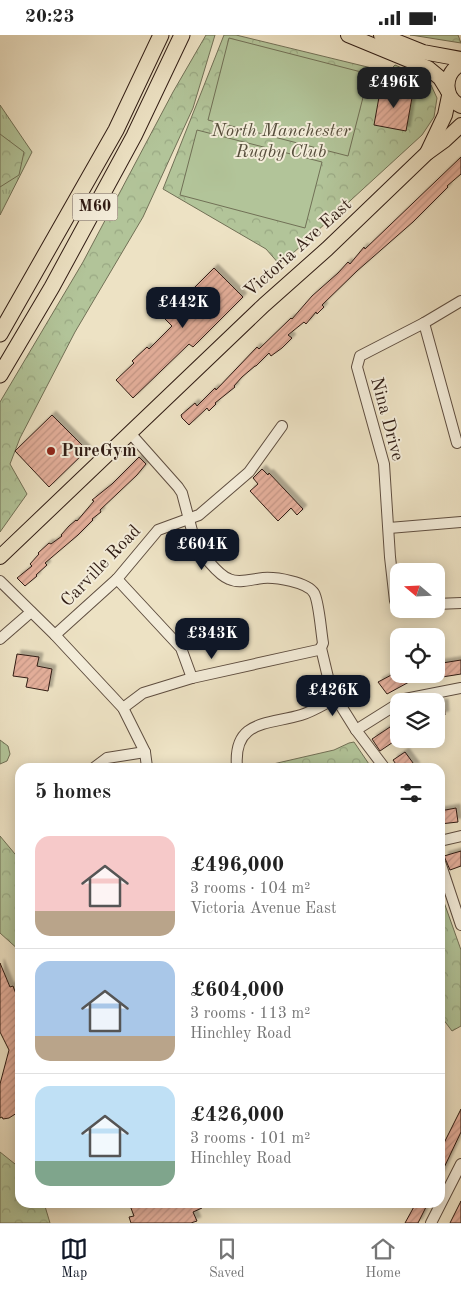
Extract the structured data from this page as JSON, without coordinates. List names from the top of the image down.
{
  "streets": {
    "highway": ["M60"],
    "main road": ["Victoria Ave East"],
    "street": ["Nina Drive", "Carville Road"]
  },
  "parks": ["North Manchester Rugby Club"],
  "places": ["PureGym"],
  "north": "left",
  "page": {
    "status": "20:23",
    "price": [
      "£496K",
      "£442K",
      "£604K",
      "£343K",
      "£426K"
    ],
    "heading": "5 homes",
    "list": [
      {
        "name": "£496,000",
        "note": "3 rooms · 104 m² · Victoria Avenue East"
      },
      {
        "name": "£604,000",
        "note": "3 rooms · 113 m² · Hinchley Road"
      },
      {
        "name": "£426,000",
        "note": "3 rooms · 101 m² · Hinchley Road"
      }
    ],
    "tabs": ["Map", "Saved", "Home"]
  }
}
